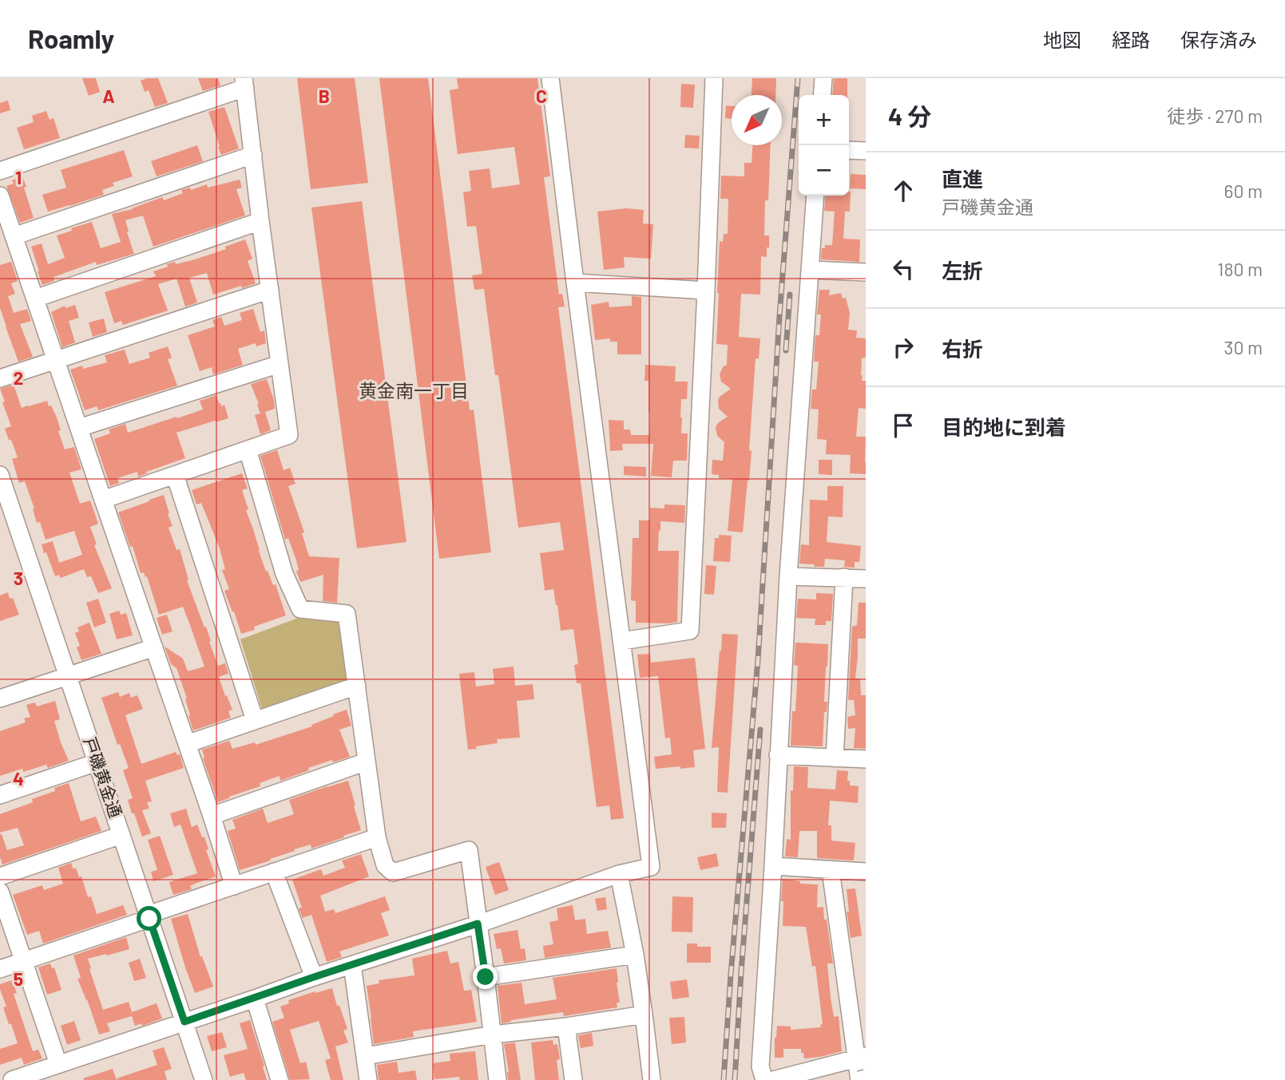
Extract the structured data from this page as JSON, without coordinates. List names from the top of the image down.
{
  "streets": {
    "street": ["戸磯黄金通"]
  },
  "districts": ["黄金南一丁目"],
  "north": "bottom left",
  "page": {
    "header": "Roamly",
    "nav": ["地図", "経路", "保存済み"],
    "heading": ["4 分", "徒歩 · 270 m"],
    "map_buttons": ["+", "−"],
    "list": [
      ["直進", "戸磯黄金通", "60 m"],
      ["左折", "180 m"],
      ["右折", "30 m"],
      "目的地に到着"
    ]
  },
  "grid": {
    "columns": ["A", "B", "C"],
    "rows": [
      "1",
      "2",
      "3",
      "4",
      "5"
    ]
  }
}
